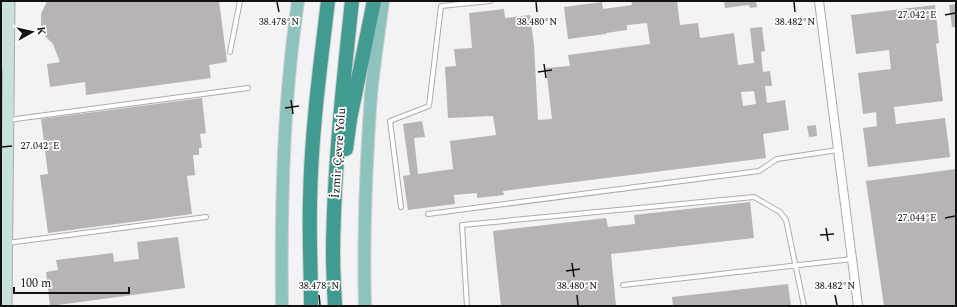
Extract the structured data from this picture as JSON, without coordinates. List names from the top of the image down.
{
  "streets": {
    "highway": ["İzmir Çevre Yolu"]
  },
  "scale_bar": "100 m",
  "north": "right",
  "coordinates": [
    "27.042°E",
    "38.478°N",
    "38.480°N",
    "38.482°N",
    "27.044°E"
  ]
}
